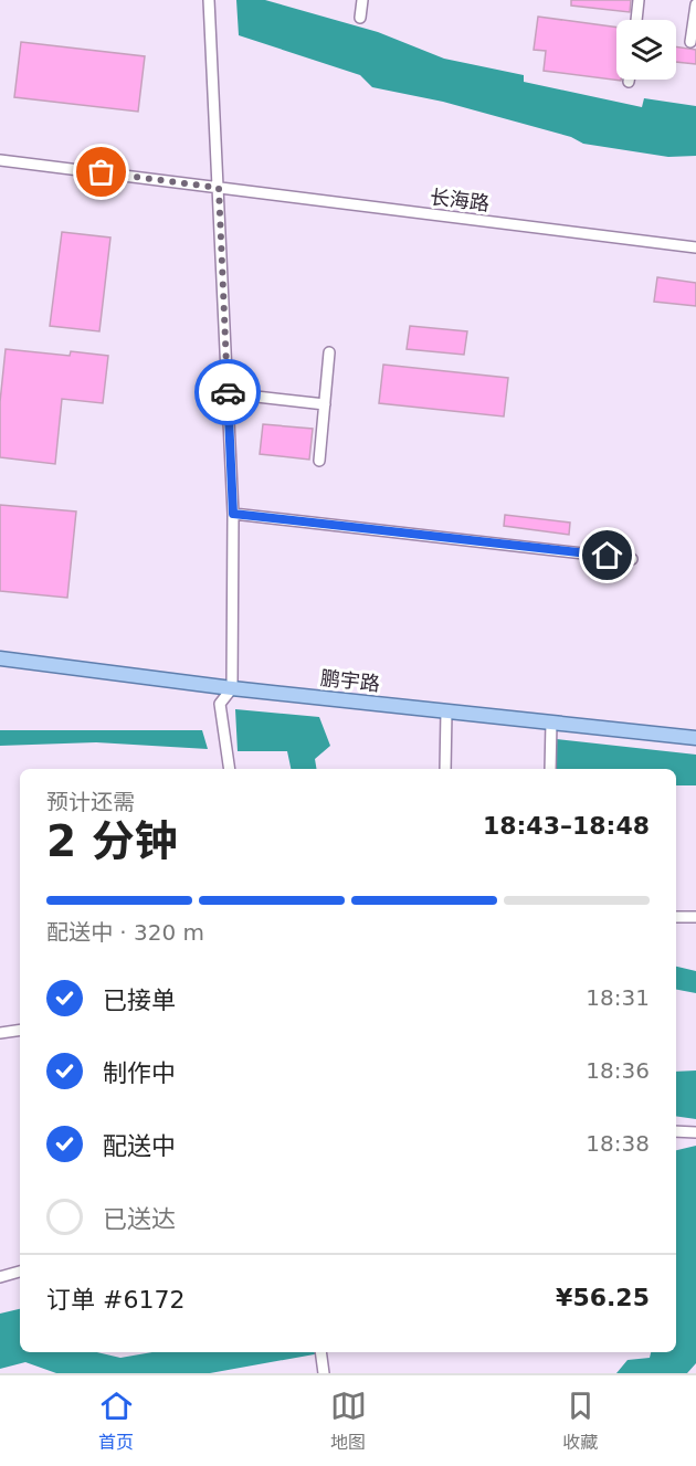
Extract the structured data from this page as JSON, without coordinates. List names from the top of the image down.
{
  "streets": {
    "main road": ["鹏宇路"],
    "street": ["长海路"]
  },
  "page": {
    "heading": ["2 分钟", "预计还需", "18:43–18:48"],
    "panel": ["订单 #6172", "¥56.25"],
    "bar": "配送中 · 320 m",
    "list": [
      ["已接单", "18:31"],
      ["制作中", "18:36"],
      ["配送中", "18:38"],
      "已送达"
    ],
    "tabs": ["首页", "地图", "收藏"]
  }
}
